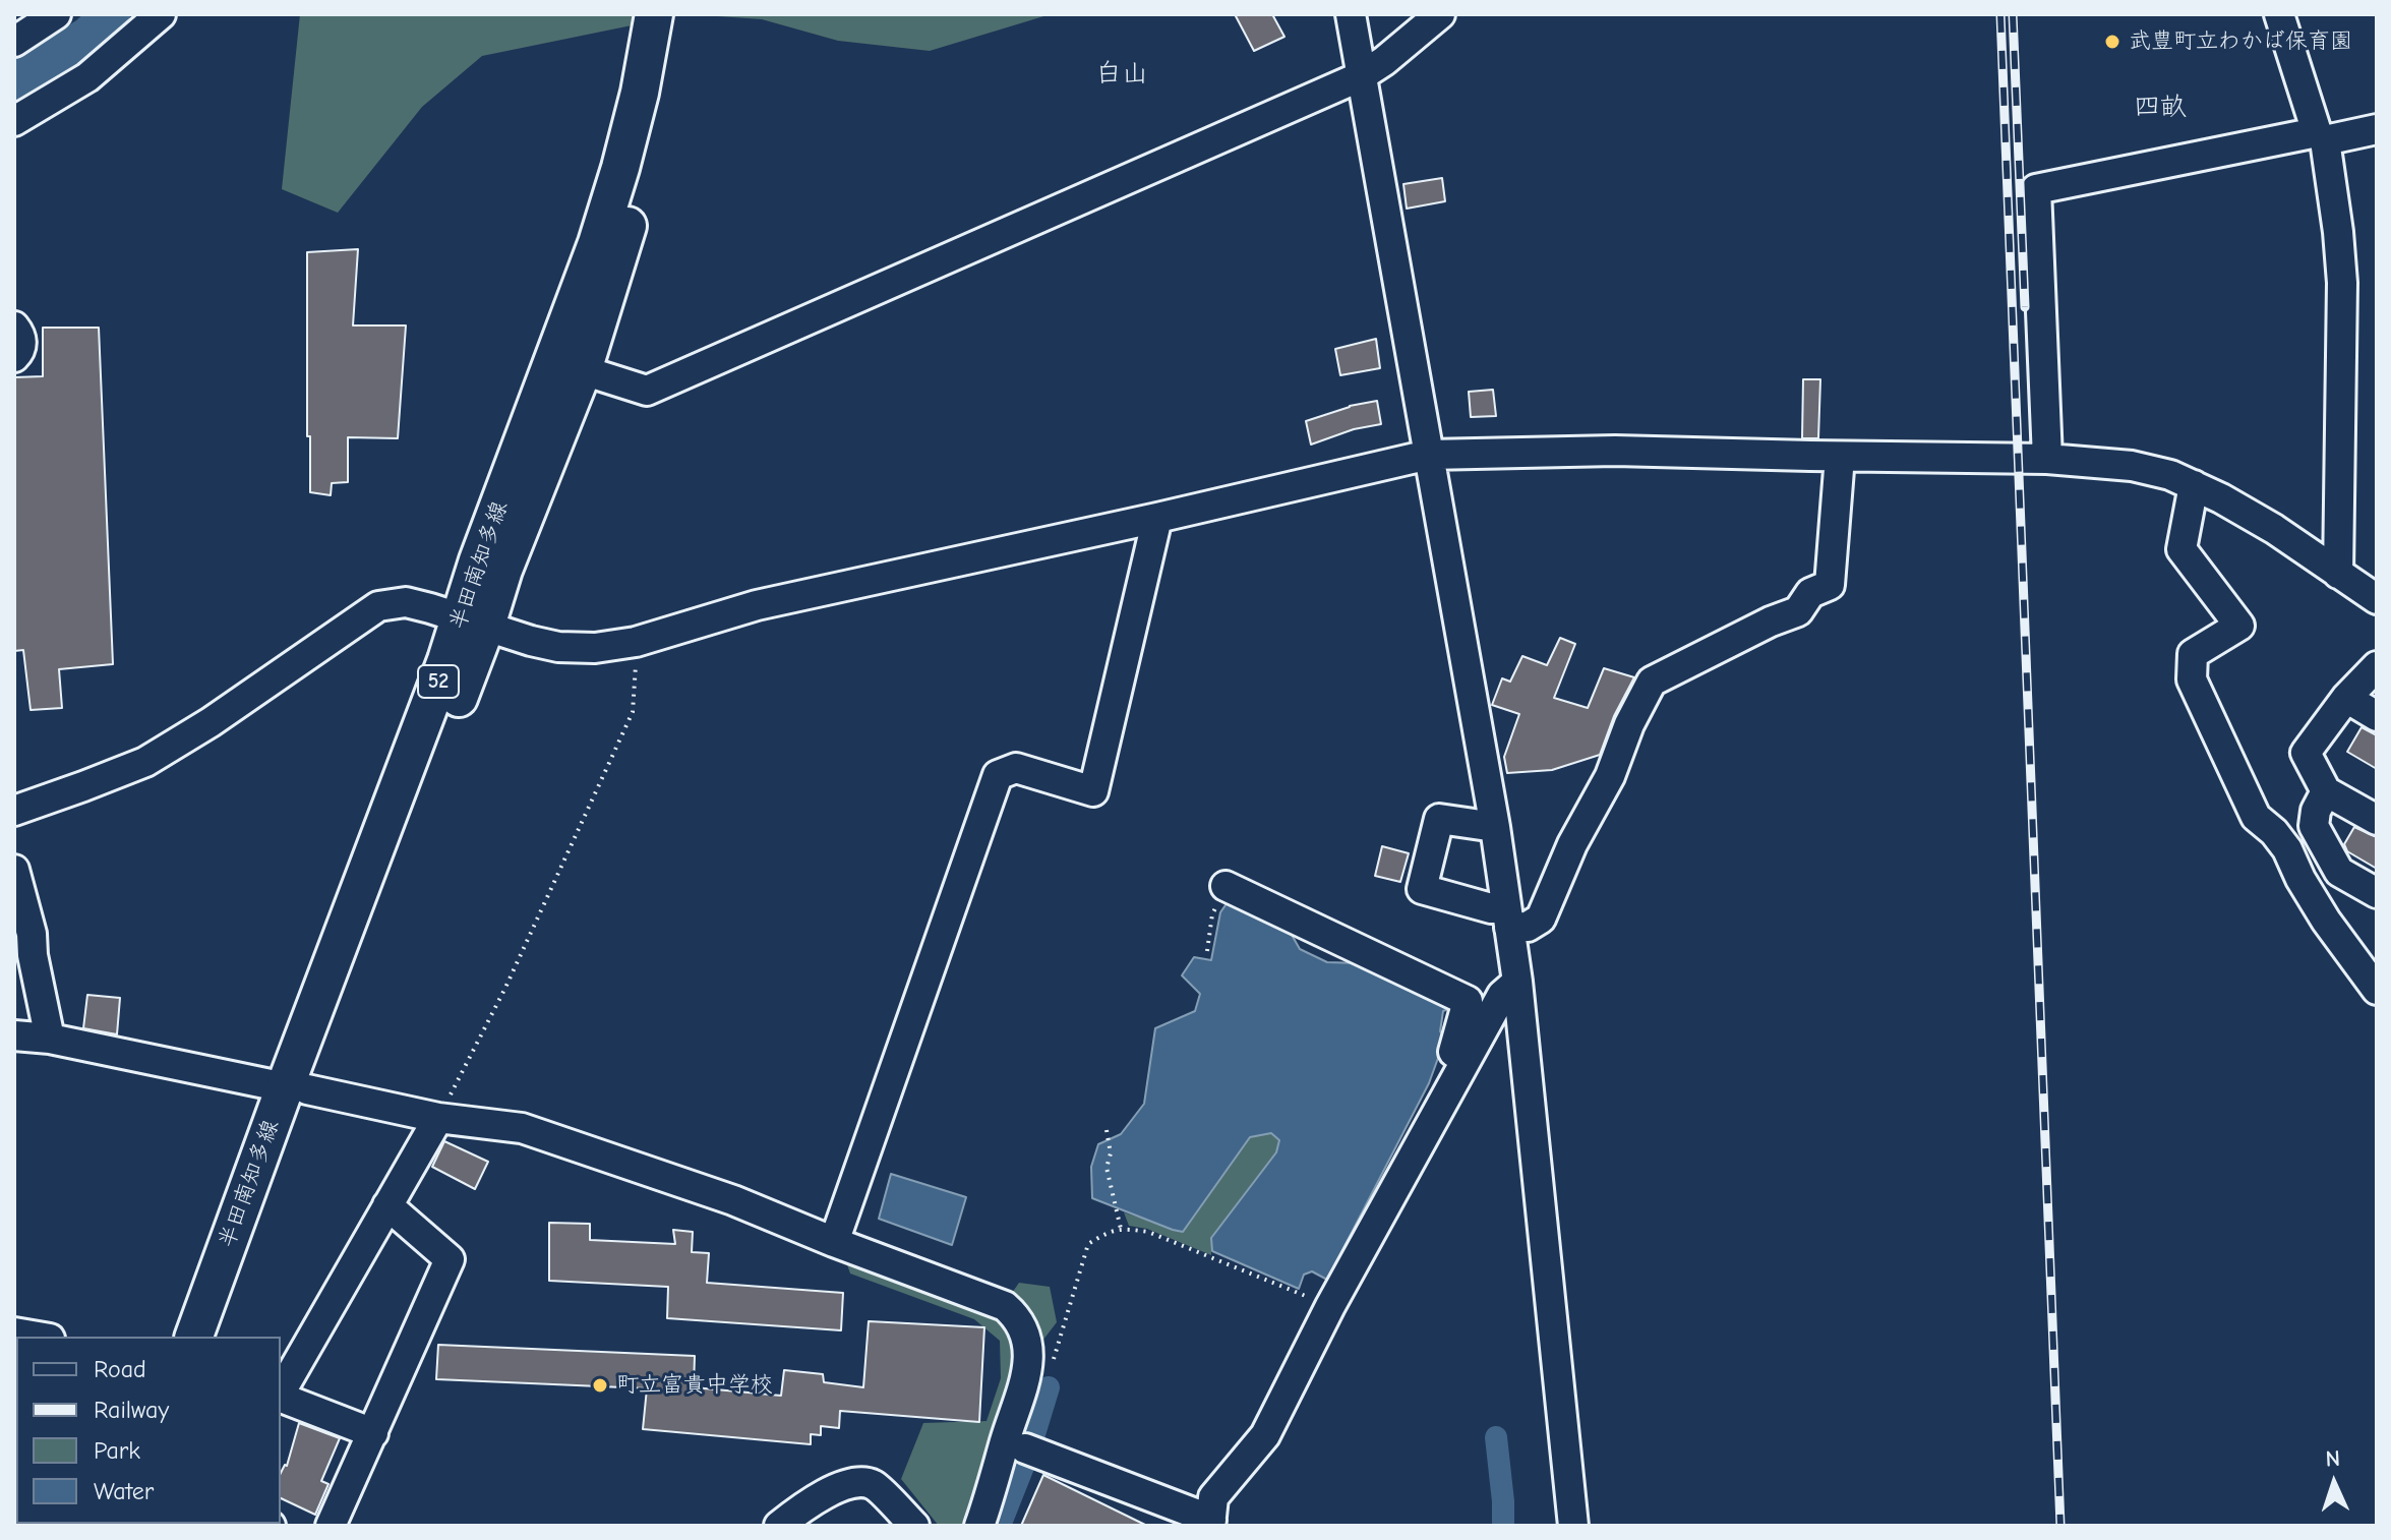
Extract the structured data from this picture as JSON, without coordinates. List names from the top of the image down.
{
  "streets": {
    "main road": ["半田南知多線", "52"]
  },
  "districts": ["白山", "四畝"],
  "places": ["武豊町立わかば保育園", "町立富貴中学校"],
  "legend": [
    "Road",
    "Railway",
    "Park",
    "Water"
  ],
  "north": "top"
}
